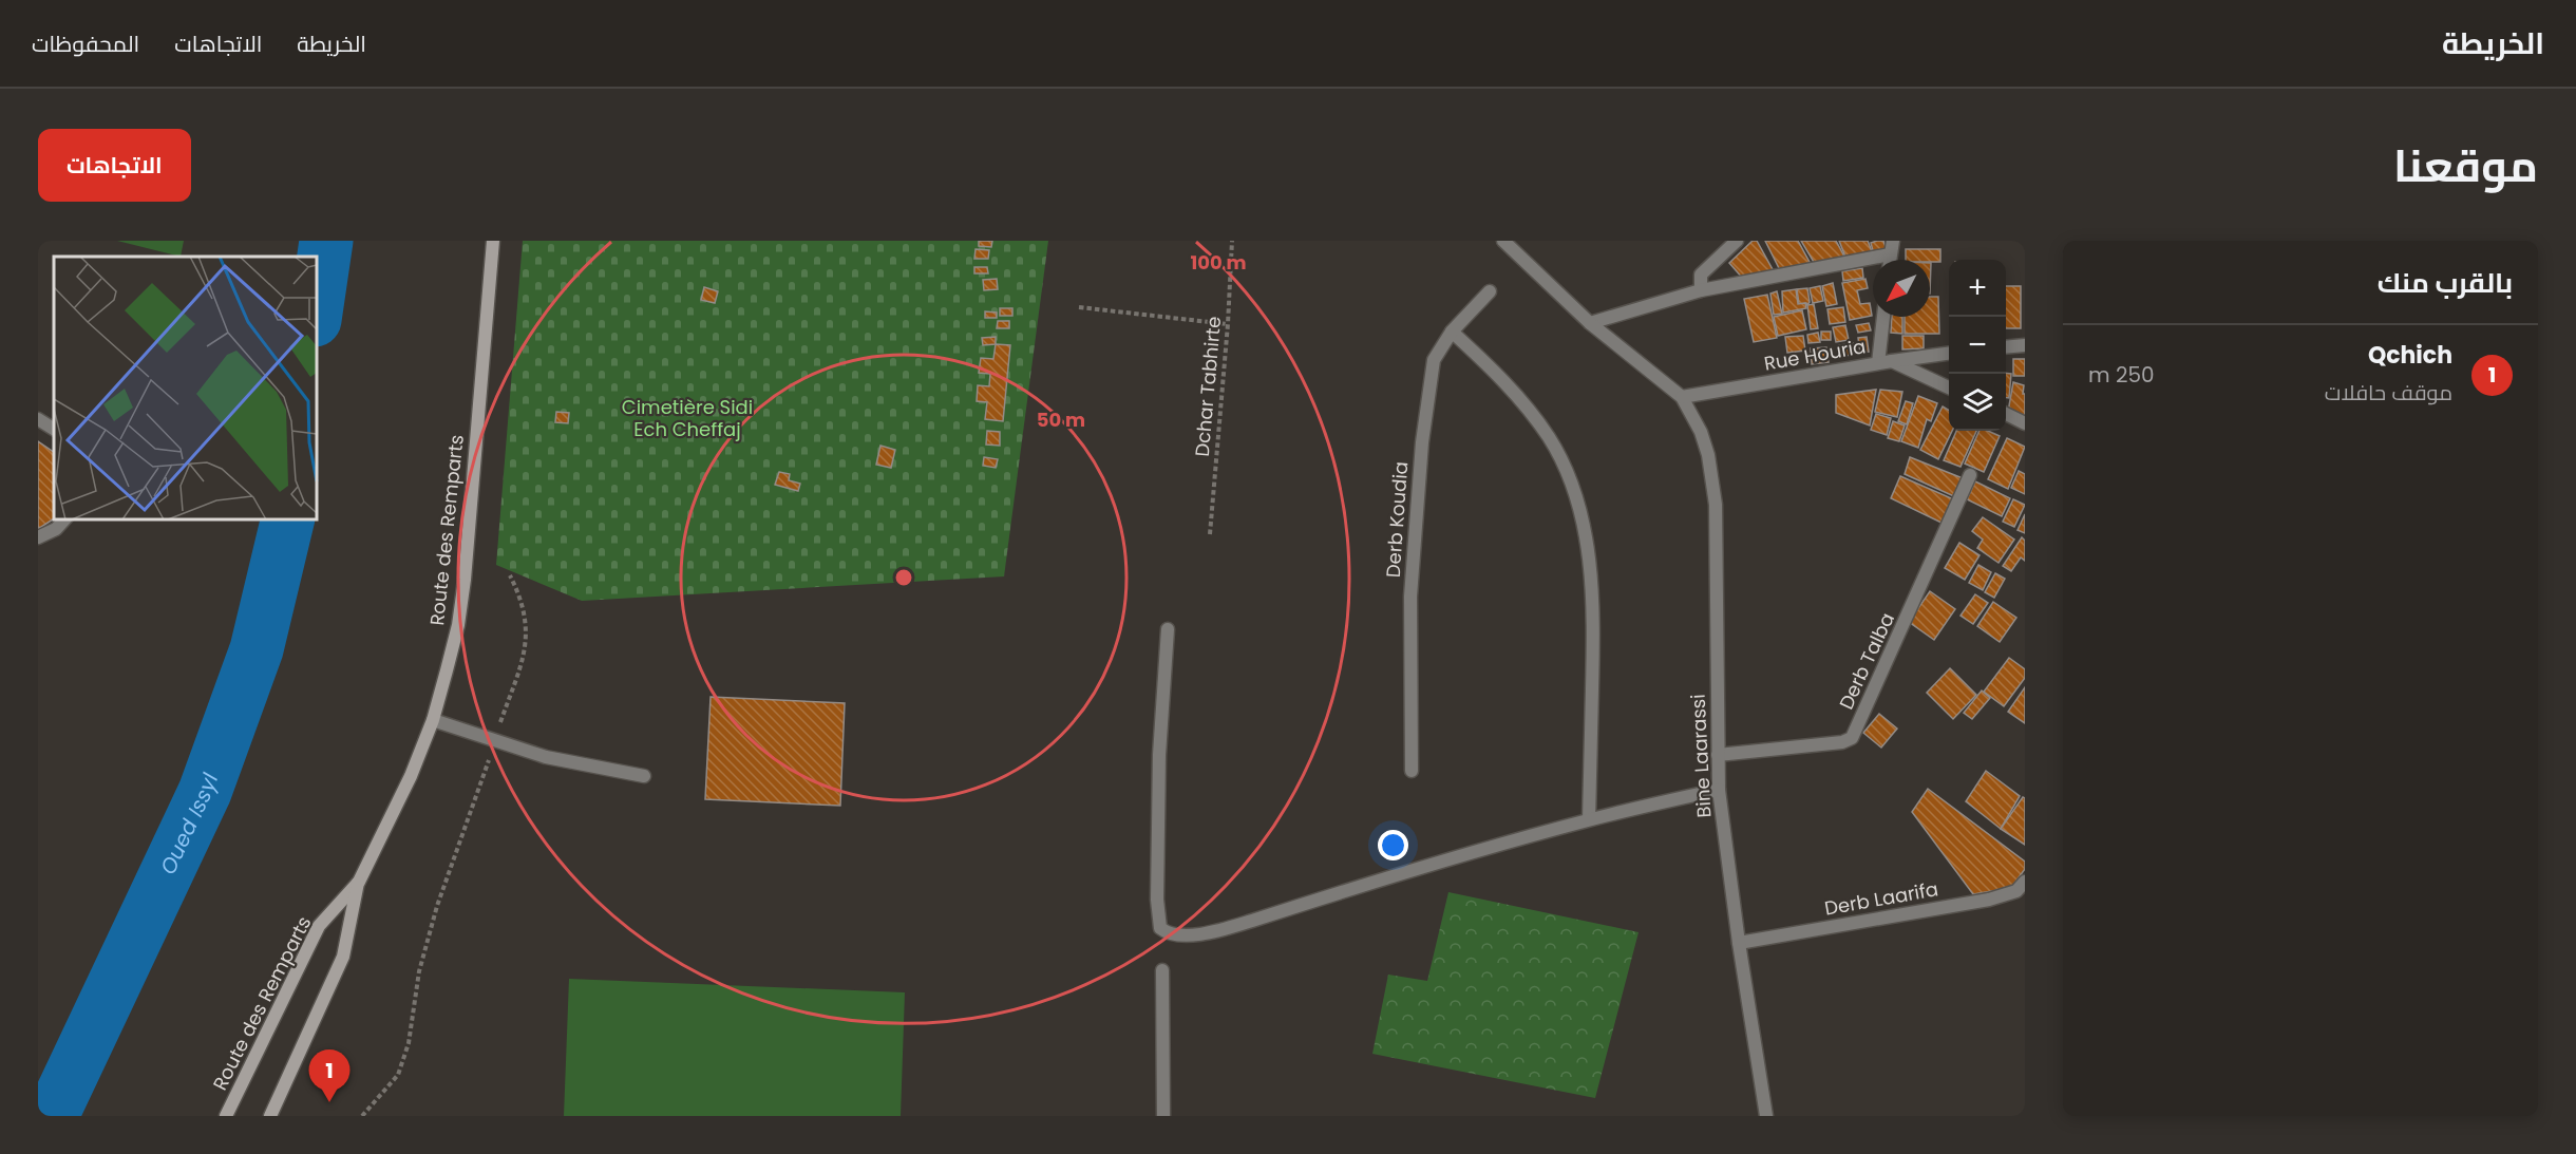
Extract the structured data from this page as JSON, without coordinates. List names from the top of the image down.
{
  "streets": {
    "main road": ["Route des Remparts"],
    "street": [
      "Rue Houria",
      "Derb Koudia",
      "Derb Talba",
      "Bine Laarassi",
      "Derb Laarifa"
    ],
    "path": ["Dchar Tabhirte"]
  },
  "crossings": [
    ["Rue Houria", "Bine Laarassi"],
    ["Derb Talba", "Bine Laarassi"],
    ["Bine Laarassi", "Derb Laarifa"]
  ],
  "water": ["Oued Issyl"],
  "parks": ["Cimetière Sidi Ech Cheffaj"],
  "north": "bottom left",
  "page": {
    "header": "الخريطة",
    "nav": ["الخريطة", "الاتجاهات", "المحفوظات"],
    "title": "موقعنا",
    "buttons": "الاتجاهات",
    "heading": "بالقرب منك",
    "map_buttons": ["+", "−"],
    "list": [
      {
        "mark": "1",
        "name": "Qchich",
        "note": "موقف حافلات",
        "value": "250 m"
      }
    ],
    "pins": "1"
  },
  "rings": ["100 m", "50 m"]
}
